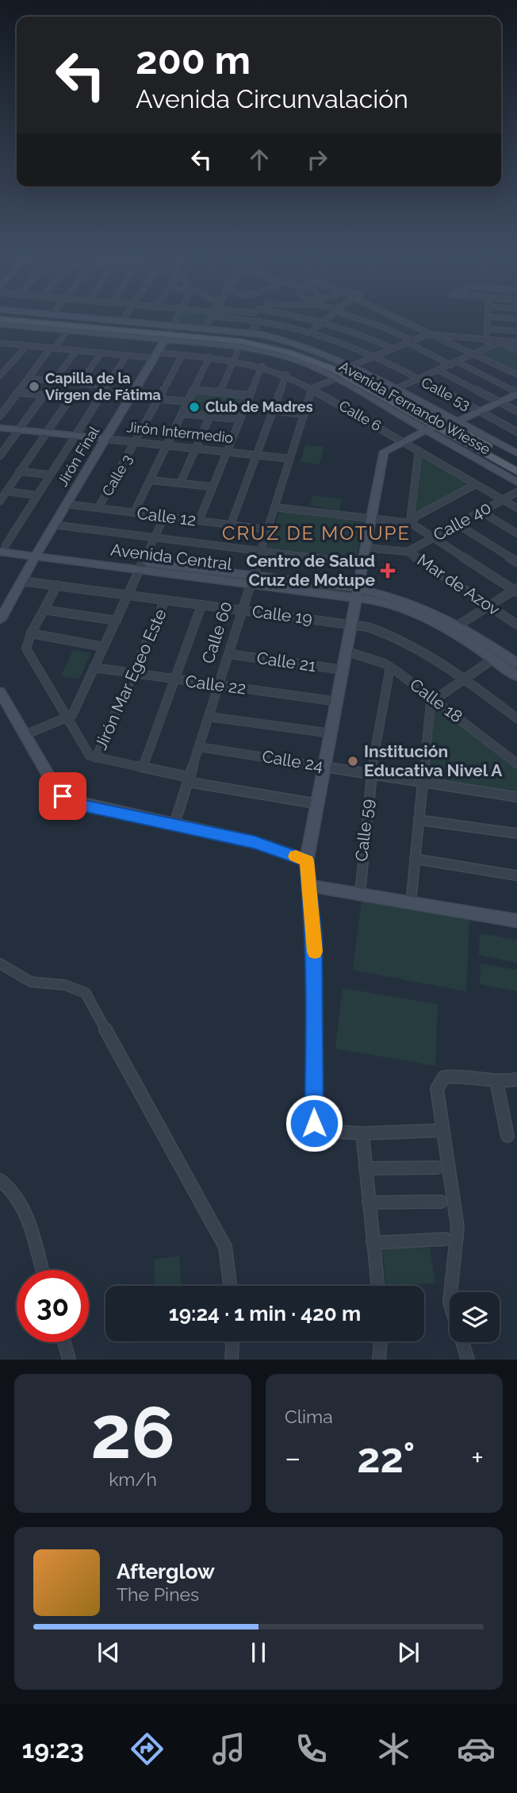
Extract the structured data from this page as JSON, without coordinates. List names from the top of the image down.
{
  "streets": {
    "main road": [
      "Avenida Fernando Wiesse",
      "Jirón Intermedio",
      "Jirón Final",
      "Avenida Central"
    ],
    "street": [
      "Calle 53",
      "Calle 6",
      "Calle 3",
      "Calle 12",
      "Calle 40",
      "Mar de Azov",
      "Calle 19",
      "Calle 60",
      "Calle 21",
      "Jirón Mar Egeo Este",
      "Calle 22",
      "Calle 18",
      "Calle 24",
      "Calle 59"
    ]
  },
  "crossings": [
    ["Avenida Fernando Wiesse", "Jirón Final"],
    ["Calle 6", "Jirón Final"],
    ["Calle 6", "Calle 3"],
    ["Calle 6", "Calle 40"],
    ["Calle 6", "Calle 60"],
    ["Jirón Intermedio", "Jirón Final"],
    ["Jirón Intermedio", "Calle 3"],
    ["Jirón Intermedio", "Calle 60"],
    ["Jirón Final", "Calle 12"],
    ["Jirón Final", "Avenida Central"],
    ["Jirón Final", "Calle 19"],
    ["Calle 3", "Calle 12"],
    ["Calle 12", "Calle 60"],
    ["Calle 40", "Mar de Azov"],
    ["Avenida Central", "Calle 60"],
    ["Calle 19", "Calle 60"],
    ["Calle 19", "Jirón Mar Egeo Este"],
    ["Calle 60", "Calle 21"],
    ["Calle 60", "Calle 22"],
    ["Calle 60", "Calle 24"],
    ["Jirón Mar Egeo Este", "Calle 22"],
    ["Calle 18", "Calle 59"],
    ["Calle 24", "Calle 59"]
  ],
  "districts": ["CRUZ DE MOTUPE"],
  "places": {
    "other": ["Capilla de la Vírgen de Fátima", "Club de Madres", "Institución Educativa Nivel A"],
    "health": ["Centro de Salud Cruz de Motupe"]
  },
  "page": {
    "turn": ["200 m", "Avenida Circunvalación"],
    "limit": "30",
    "trip": "19:24 · 1 min · 420 m",
    "tile": [
      ["26", "km/h"],
      "Clima"
    ],
    "heat": ["−", "22°", "+"],
    "song": ["Afterglow", "The Pines"],
    "tabs": "19:23"
  }
}
